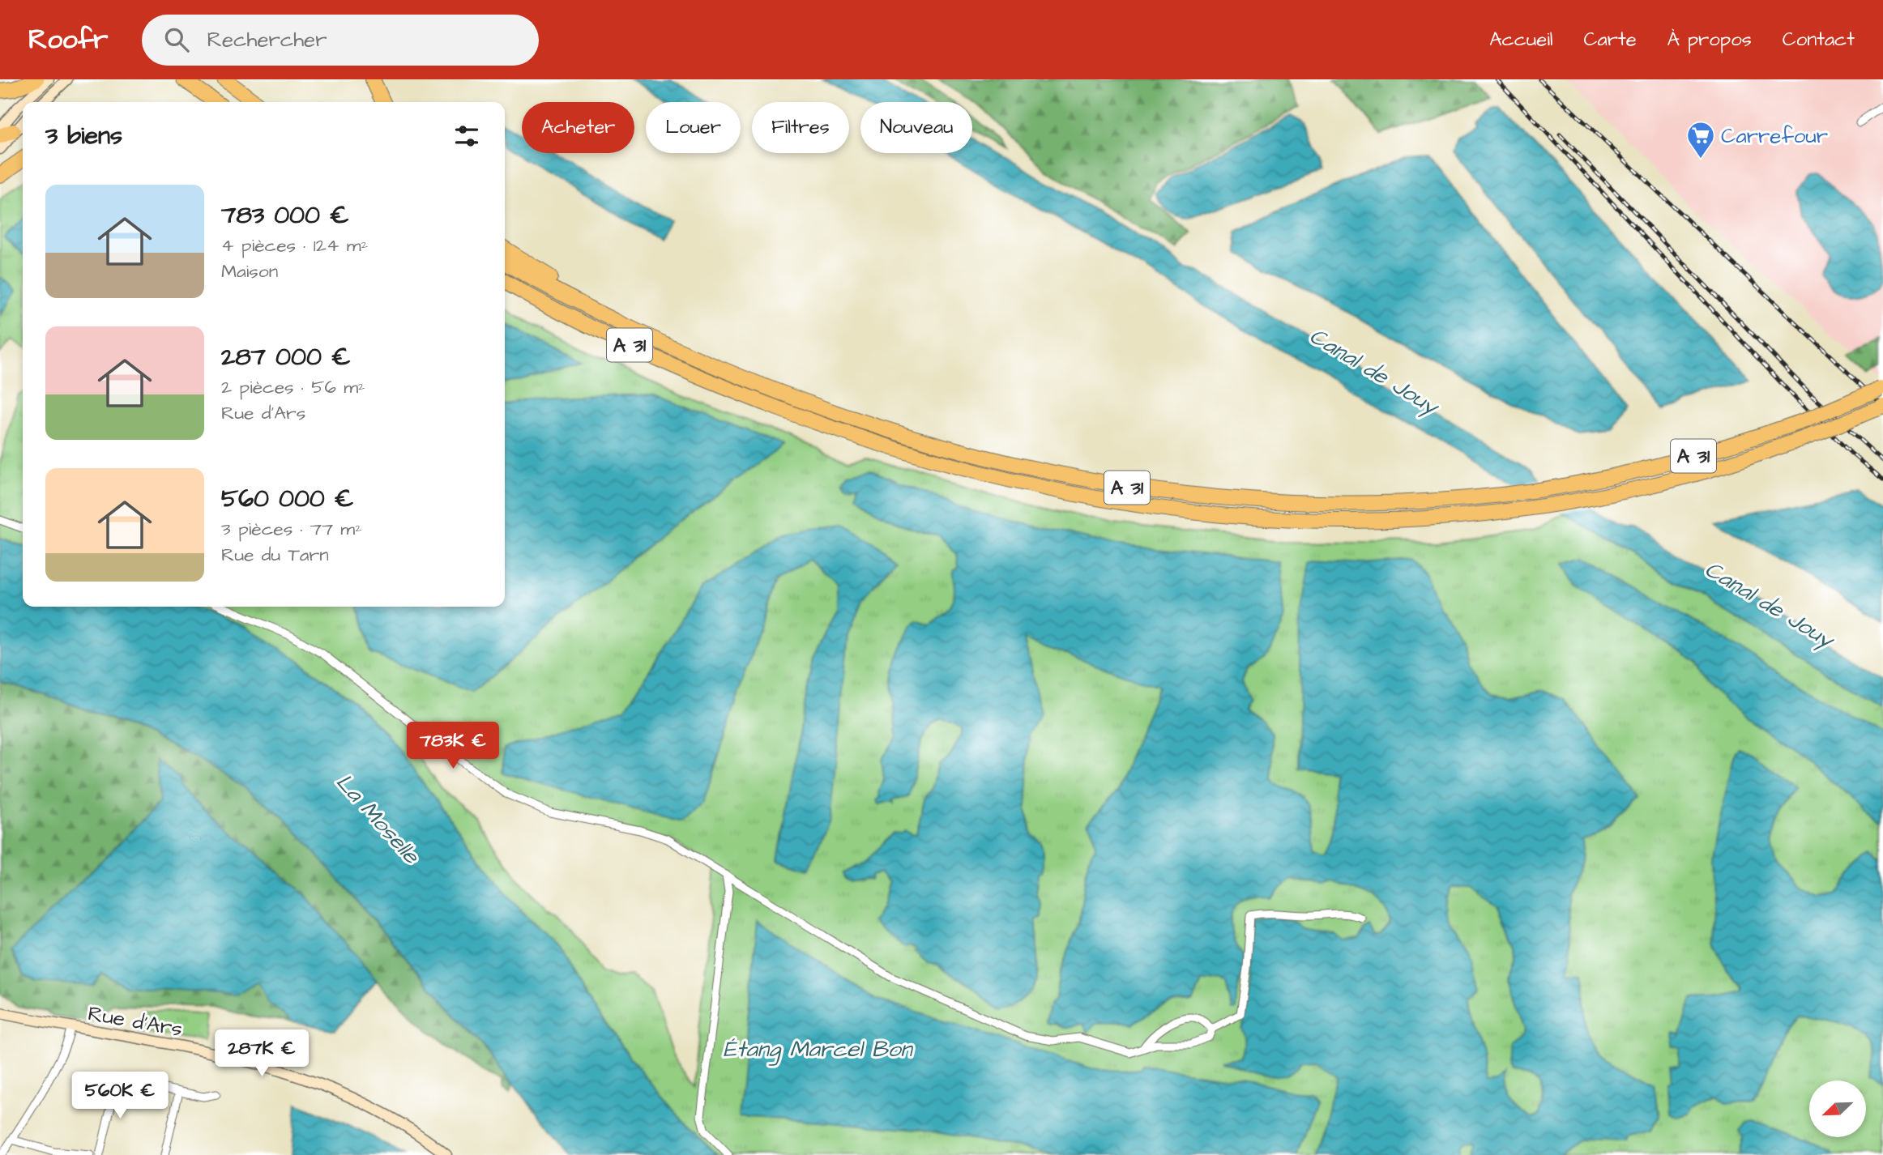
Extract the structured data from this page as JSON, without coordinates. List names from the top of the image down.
{
  "streets": {
    "highway": ["A 31"],
    "main road": ["Rue d'Ars"]
  },
  "water": ["Canal de Jouy", "La Moselle", "Étang Marcel Bon"],
  "places": {
    "supermarket": ["Carrefour"]
  },
  "north": "bottom left",
  "page": {
    "header": "Roofr",
    "search": "Rechercher",
    "nav": [
      "Accueil",
      "Carte",
      "À propos",
      "Contact"
    ],
    "chip": [
      "Acheter",
      "Louer",
      "Filtres",
      "Nouveau"
    ],
    "heading": "3 biens",
    "list": [
      {
        "name": "783 000 €",
        "note": "4 pièces · 124 m² · Maison"
      },
      {
        "name": "287 000 €",
        "note": "2 pièces · 56 m² · Rue d'Ars"
      },
      {
        "name": "560 000 €",
        "note": "3 pièces · 77 m² · Rue du Tarn"
      }
    ],
    "price": ["783K €", "287K €", "560K €"]
  }
}
